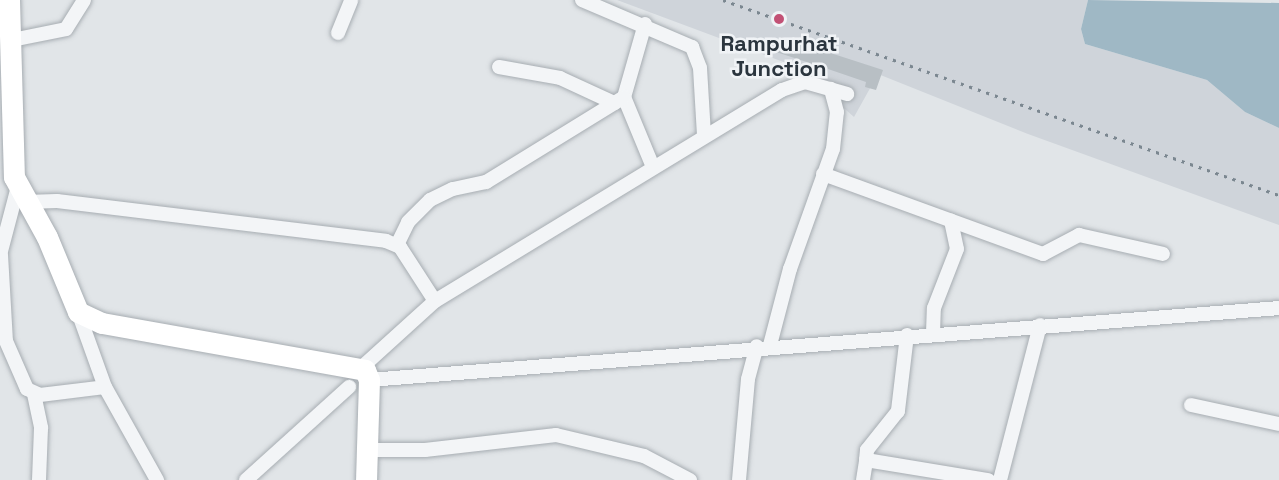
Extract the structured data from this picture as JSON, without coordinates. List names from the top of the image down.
{
  "places": ["Rampurhat Junction"]
}
